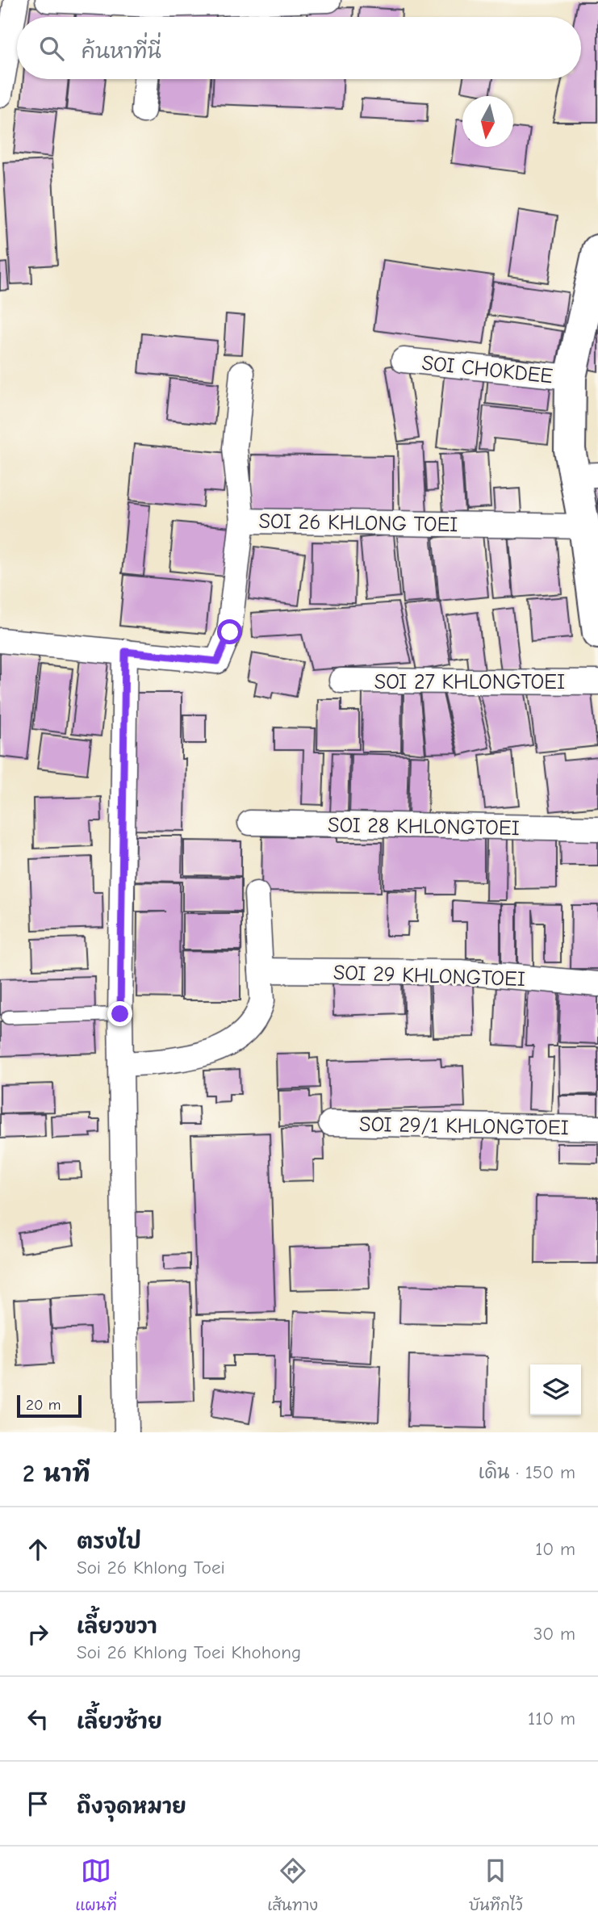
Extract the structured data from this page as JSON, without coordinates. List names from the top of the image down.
{
  "streets": {
    "street": [
      "SOI CHOKDEE",
      "SOI 26 KHLONG TOEI",
      "SOI 27 KHLONGTOEI",
      "SOI 28 KHLONGTOEI",
      "SOI 29 KHLONGTOEI",
      "SOI 29/1 KHLONGTOEI"
    ]
  },
  "scale_bar": "20 m",
  "north": "bottom",
  "page": {
    "search": "ค้นหาที่นี่",
    "scale": "20 m",
    "heading": ["2 นาที", "เดิน · 150 m"],
    "list": [
      ["ตรงไป", "Soi 26 Khlong Toei", "10 m"],
      ["เลี้ยวขวา", "Soi 26 Khlong Toei Khohong", "30 m"],
      ["เลี้ยวซ้าย", "110 m"],
      "ถึงจุดหมาย"
    ],
    "nav": ["แผนที่", "เส้นทาง", "บันทึกไว้"]
  }
}
